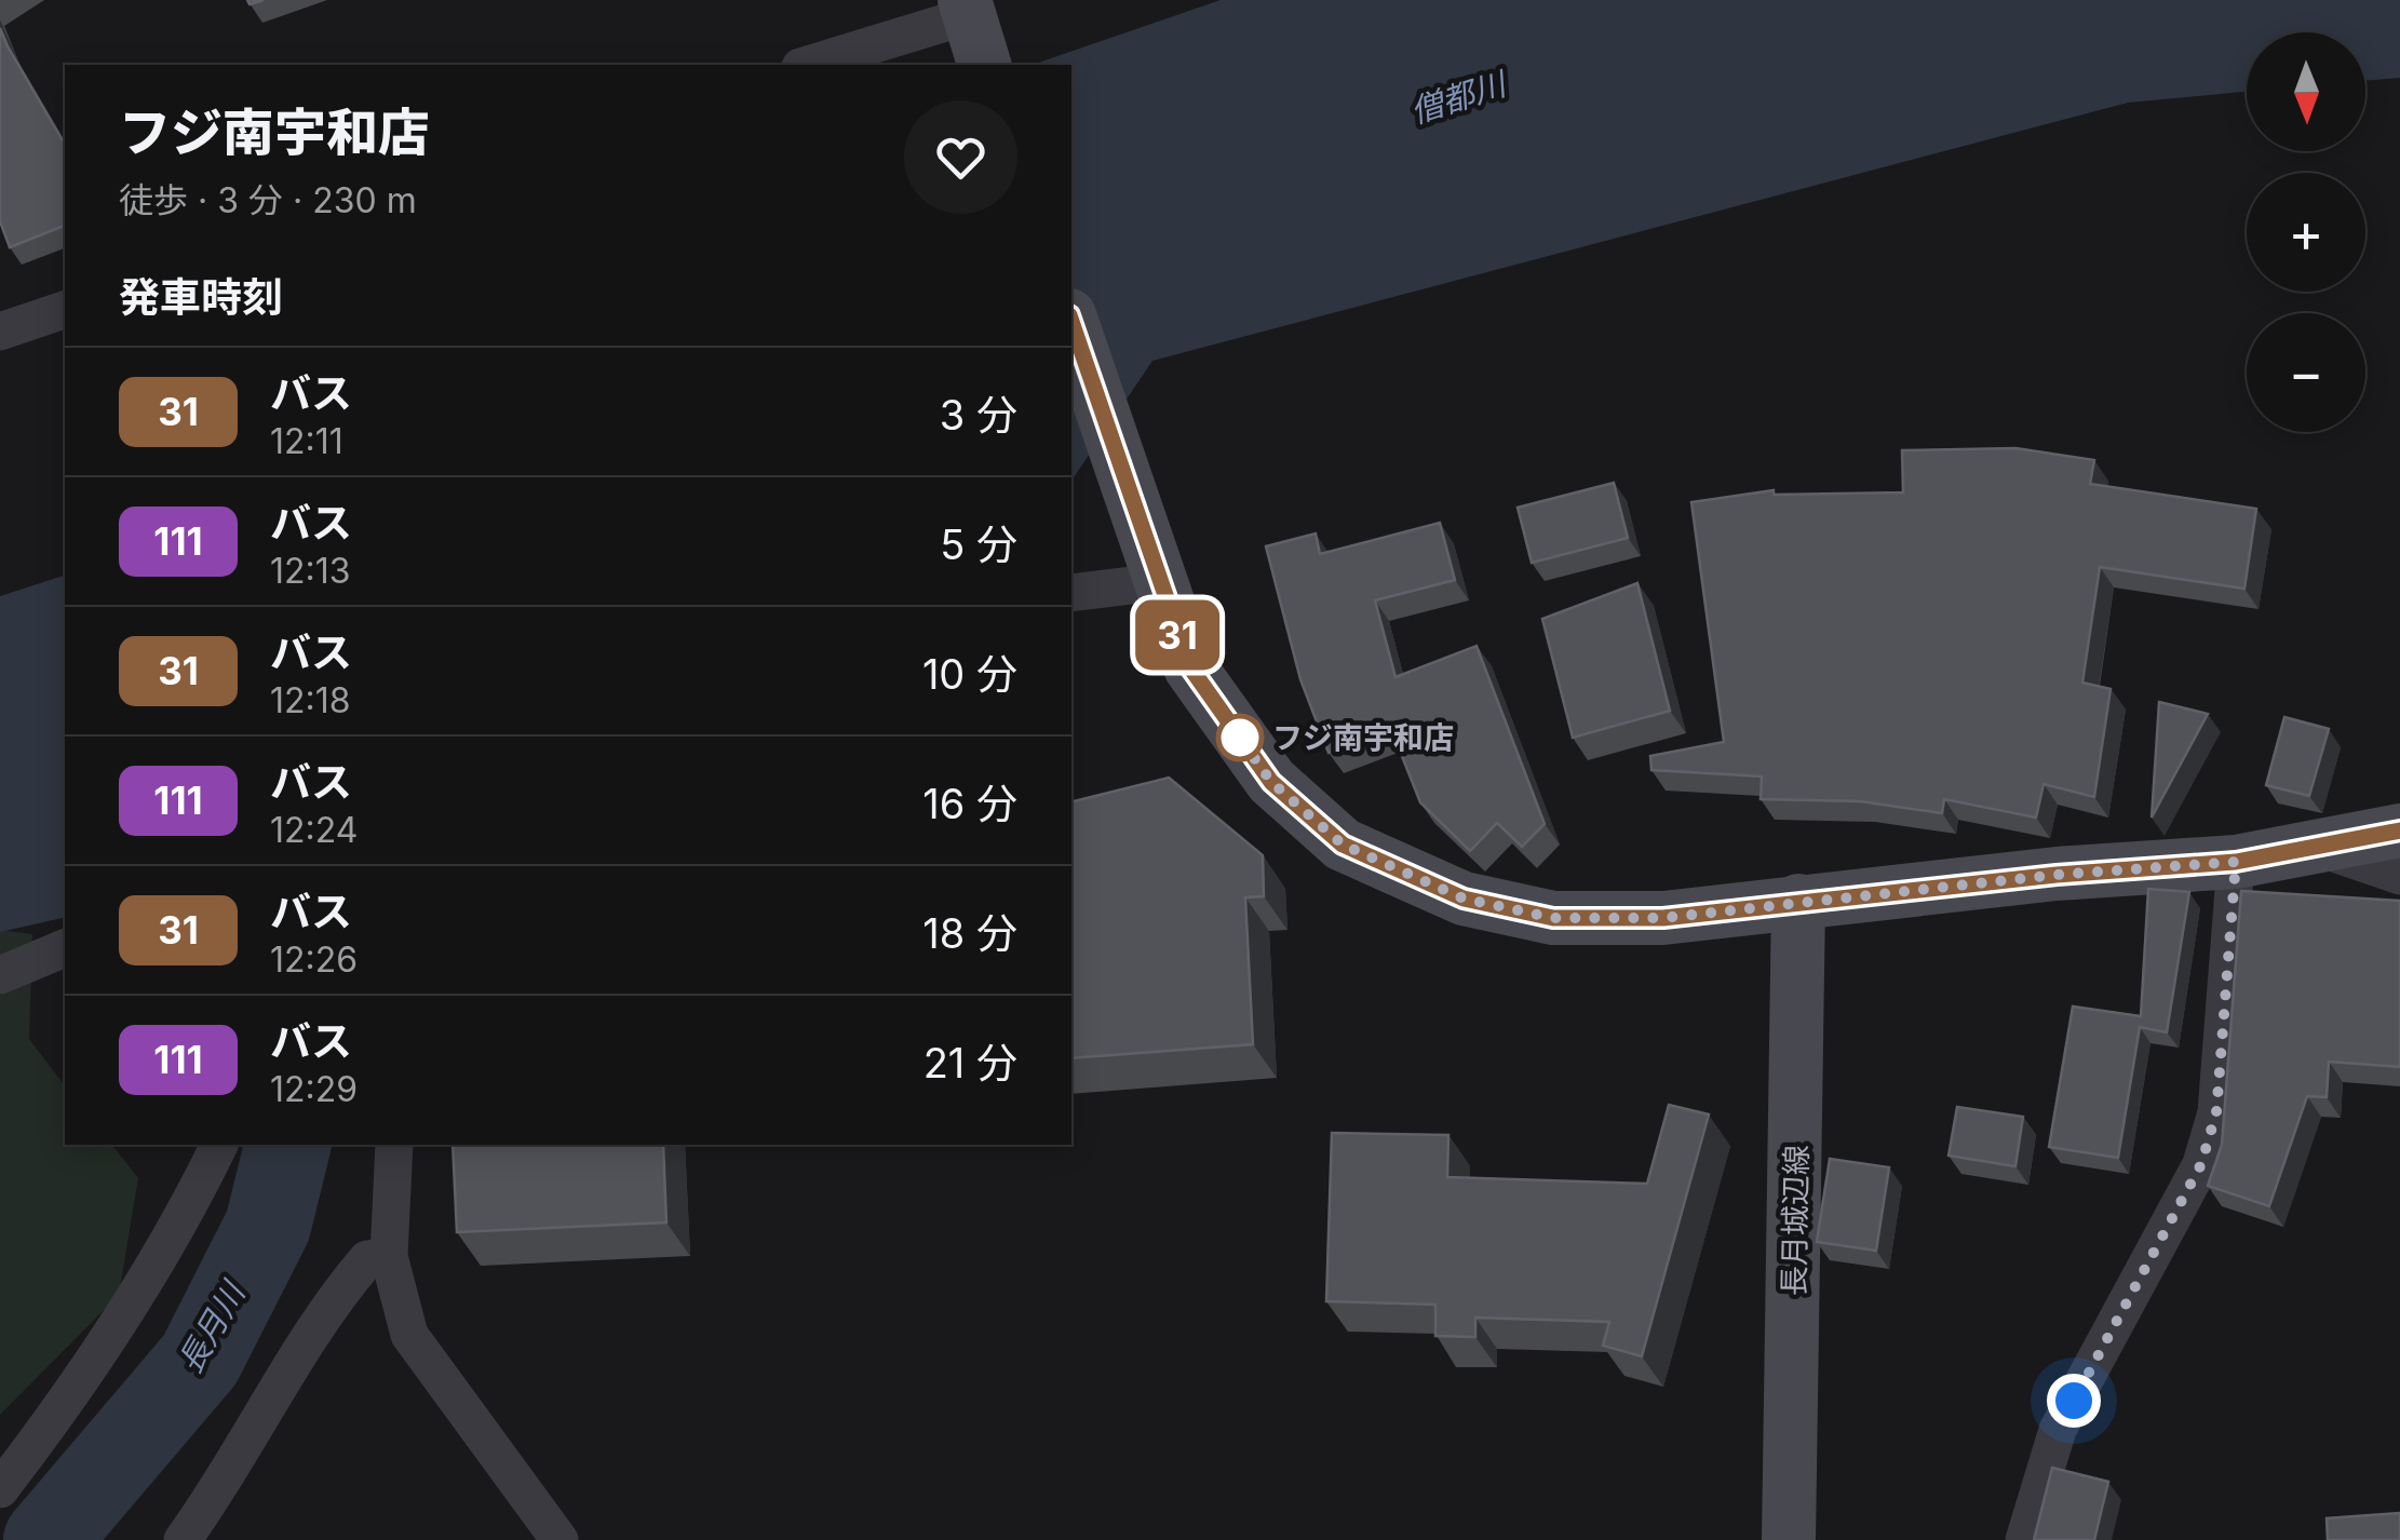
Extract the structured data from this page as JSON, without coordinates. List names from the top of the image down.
{
  "streets": {
    "main road": ["長月城辺線"]
  },
  "water": ["僧都川", "長月川"],
  "places": ["フジ南宇和店"],
  "lines": ["bus line 31"],
  "north": "bottom",
  "page": {
    "on_map": "31",
    "map_buttons": ["+", "−"],
    "heading": [
      ["フジ南宇和店", "徒歩 · 3 分 · 230 m"],
      "発車時刻"
    ],
    "list": [
      {
        "mark": "31",
        "name": "バス",
        "note": "12:11",
        "value": "3 分"
      },
      {
        "mark": "111",
        "name": "バス",
        "note": "12:13",
        "value": "5 分"
      },
      {
        "mark": "31",
        "name": "バス",
        "note": "12:18",
        "value": "10 分"
      },
      {
        "mark": "111",
        "name": "バス",
        "note": "12:24",
        "value": "16 分"
      },
      {
        "mark": "31",
        "name": "バス",
        "note": "12:26",
        "value": "18 分"
      },
      {
        "mark": "111",
        "name": "バス",
        "note": "12:29",
        "value": "21 分"
      }
    ]
  }
}
